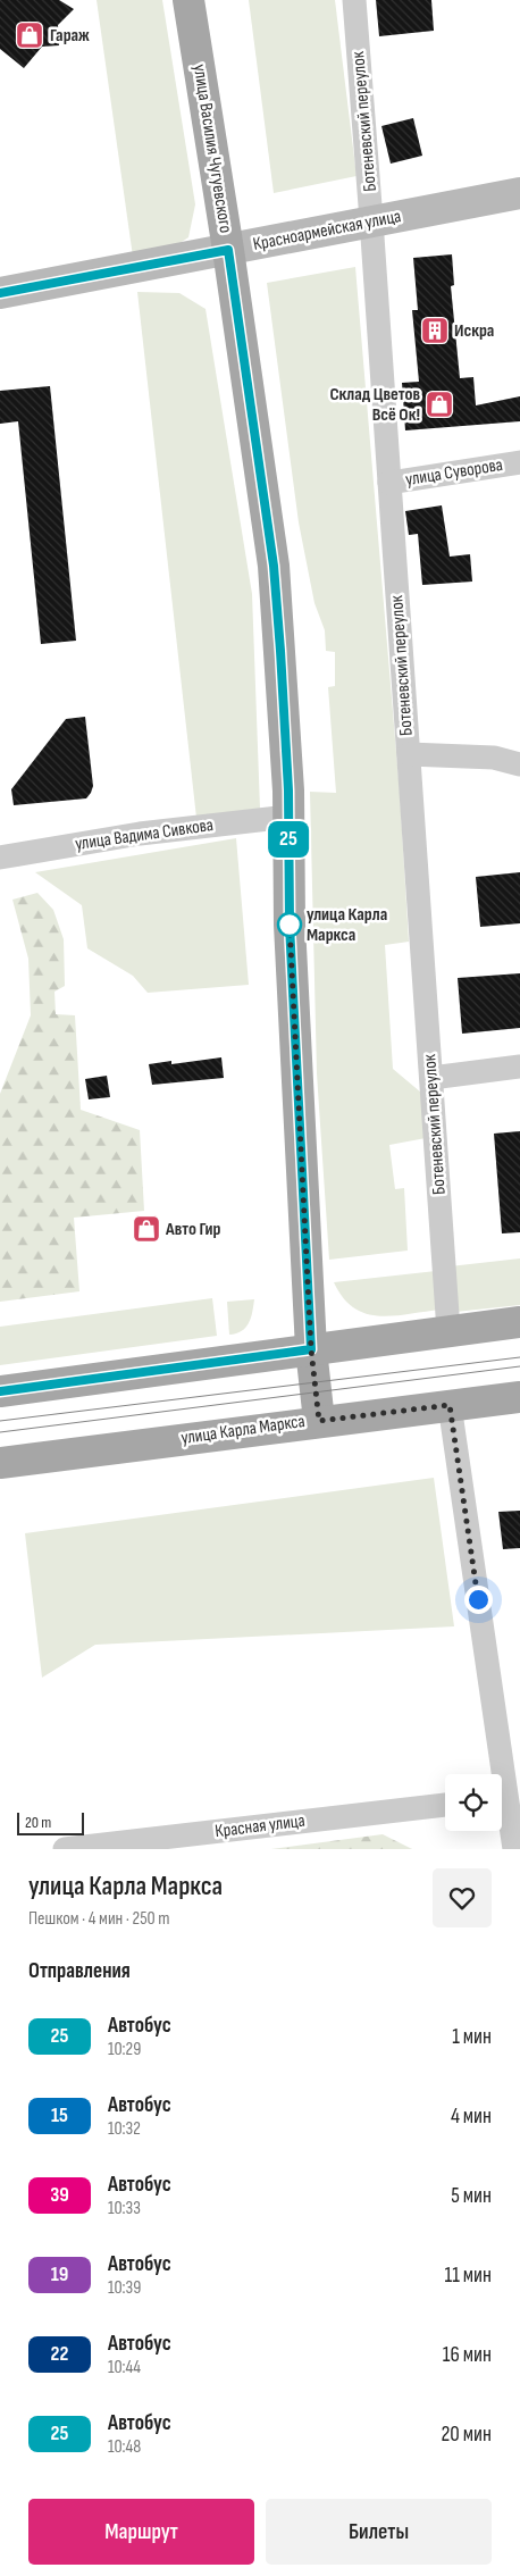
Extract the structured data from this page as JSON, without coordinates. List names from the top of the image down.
{
  "streets": {
    "main road": ["улица Василия Чугуевского", "улица Карла Маркса"],
    "street": [
      "Ботеневский переулок",
      "Красноармейская улица",
      "улица Суворова",
      "улица Вадима Сивкова",
      "Красная улица"
    ]
  },
  "crossings": [
    ["Ботеневский переулок", "Красноармейская улица"],
    ["Ботеневский переулок", "улица Суворова"],
    ["улица Василия Чугуевского", "Красноармейская улица"],
    ["улица Василия Чугуевского", "улица Вадима Сивкова"],
    ["улица Василия Чугуевского", "улица Карла Маркса"]
  ],
  "places": {
    "shop": ["Гараж", "Склад Цветов Всё Ок!", "Авто Гир"],
    "building": ["Искра"],
    "other": ["улица Карла Маркса"]
  },
  "lines": ["bus line 25"],
  "scale_bar": "20 m",
  "page": {
    "on_map": "25",
    "scale": "20 m",
    "heading": [
      ["улица Карла Маркса", "Пешком · 4 мин · 250 m"],
      "Отправления"
    ],
    "list": [
      {
        "mark": "25",
        "name": "Автобус",
        "note": "10:29",
        "value": "1 мин"
      },
      {
        "mark": "15",
        "name": "Автобус",
        "note": "10:32",
        "value": "4 мин"
      },
      {
        "mark": "39",
        "name": "Автобус",
        "note": "10:33",
        "value": "5 мин"
      },
      {
        "mark": "19",
        "name": "Автобус",
        "note": "10:39",
        "value": "11 мин"
      },
      {
        "mark": "22",
        "name": "Автобус",
        "note": "10:44",
        "value": "16 мин"
      },
      {
        "mark": "25",
        "name": "Автобус",
        "note": "10:48",
        "value": "20 мин"
      }
    ],
    "buttons": ["Маршрут", "Билеты"]
  }
}
